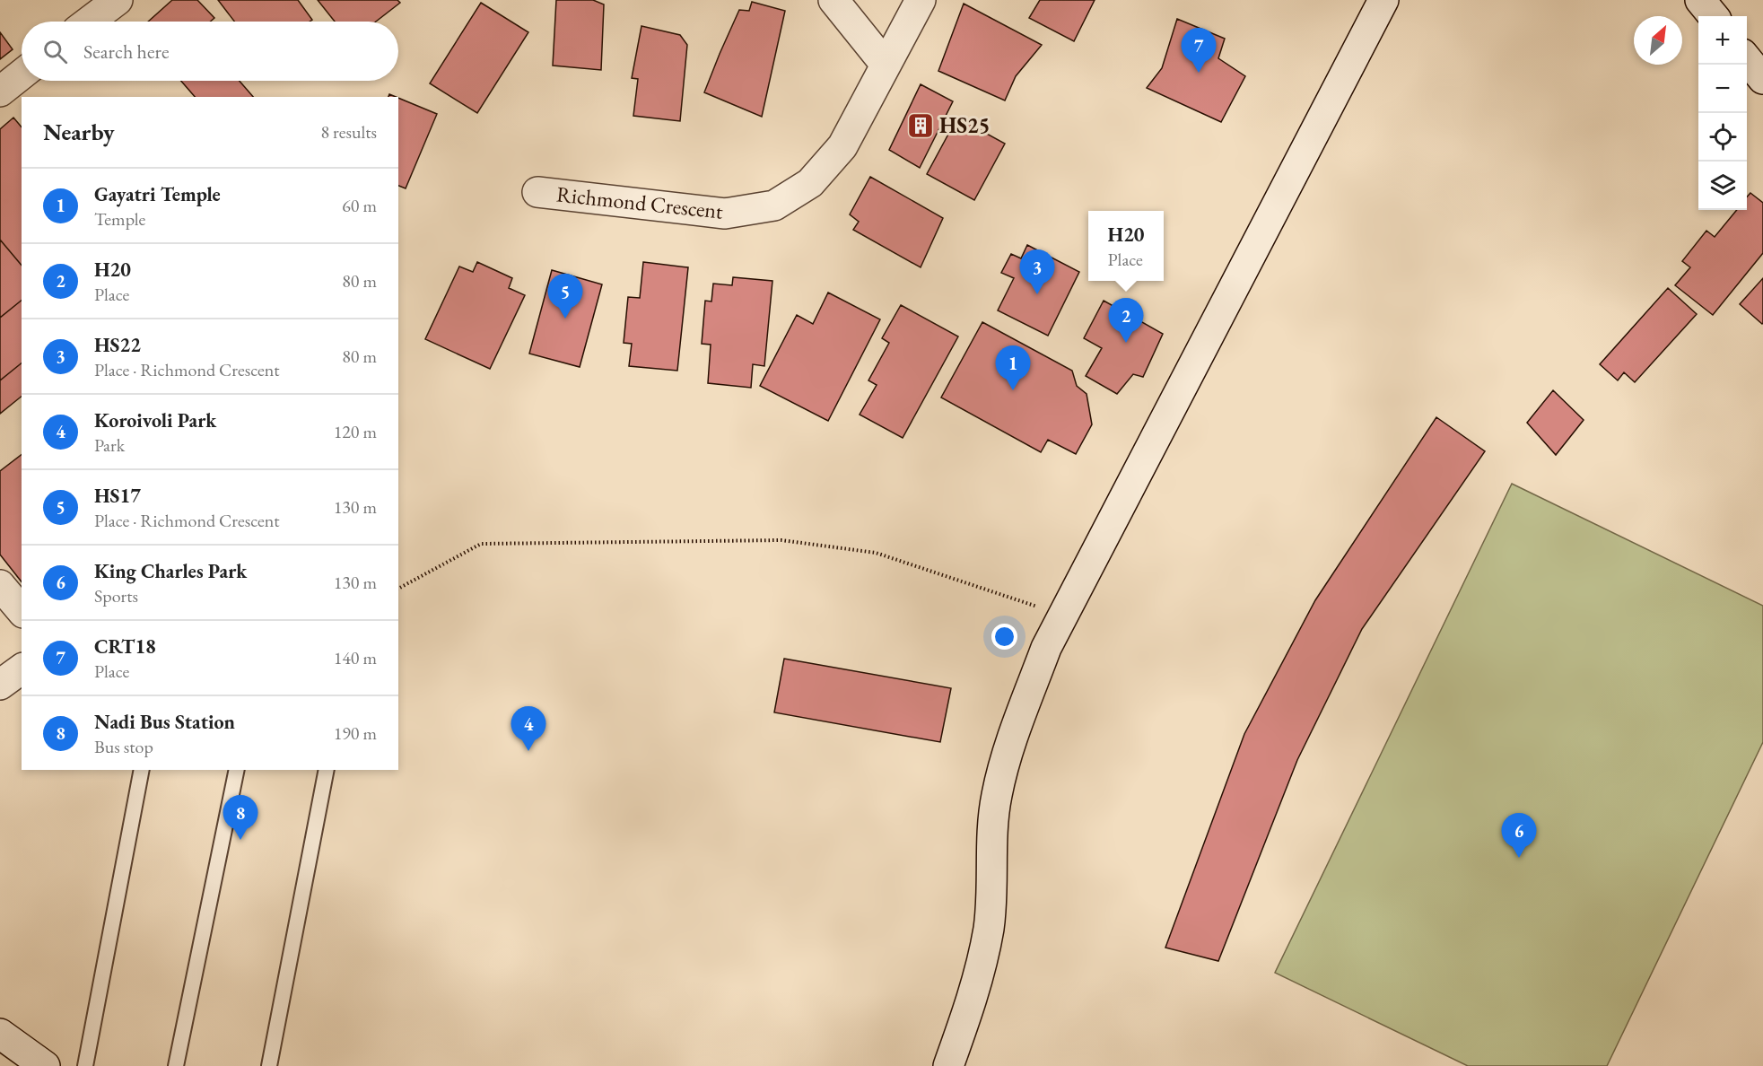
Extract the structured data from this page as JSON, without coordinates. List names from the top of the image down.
{
  "streets": {
    "main road": ["Richmond Crescent"]
  },
  "places": {
    "building": ["HS25"]
  },
  "north": "top right",
  "page": {
    "map_buttons": ["+", "−"],
    "search": "Search here",
    "pins": [
      "7",
      "3",
      "5",
      "2",
      "1",
      "4",
      "8",
      "6"
    ],
    "heading": ["Nearby", "8 results"],
    "list": [
      {
        "mark": "1",
        "name": "Gayatri Temple",
        "note": "Temple",
        "value": "60 m"
      },
      {
        "mark": "2",
        "name": "H20",
        "note": "Place",
        "value": "80 m"
      },
      {
        "mark": "3",
        "name": "HS22",
        "note": "Place · Richmond Crescent",
        "value": "80 m"
      },
      {
        "mark": "4",
        "name": "Koroivoli Park",
        "note": "Park",
        "value": "120 m"
      },
      {
        "mark": "5",
        "name": "HS17",
        "note": "Place · Richmond Crescent",
        "value": "130 m"
      },
      {
        "mark": "6",
        "name": "King Charles Park",
        "note": "Sports",
        "value": "130 m"
      },
      {
        "mark": "7",
        "name": "CRT18",
        "note": "Place",
        "value": "140 m"
      },
      {
        "mark": "8",
        "name": "Nadi Bus Station",
        "note": "Bus stop",
        "value": "190 m"
      }
    ],
    "popup": ["H20", "Place"]
  }
}
